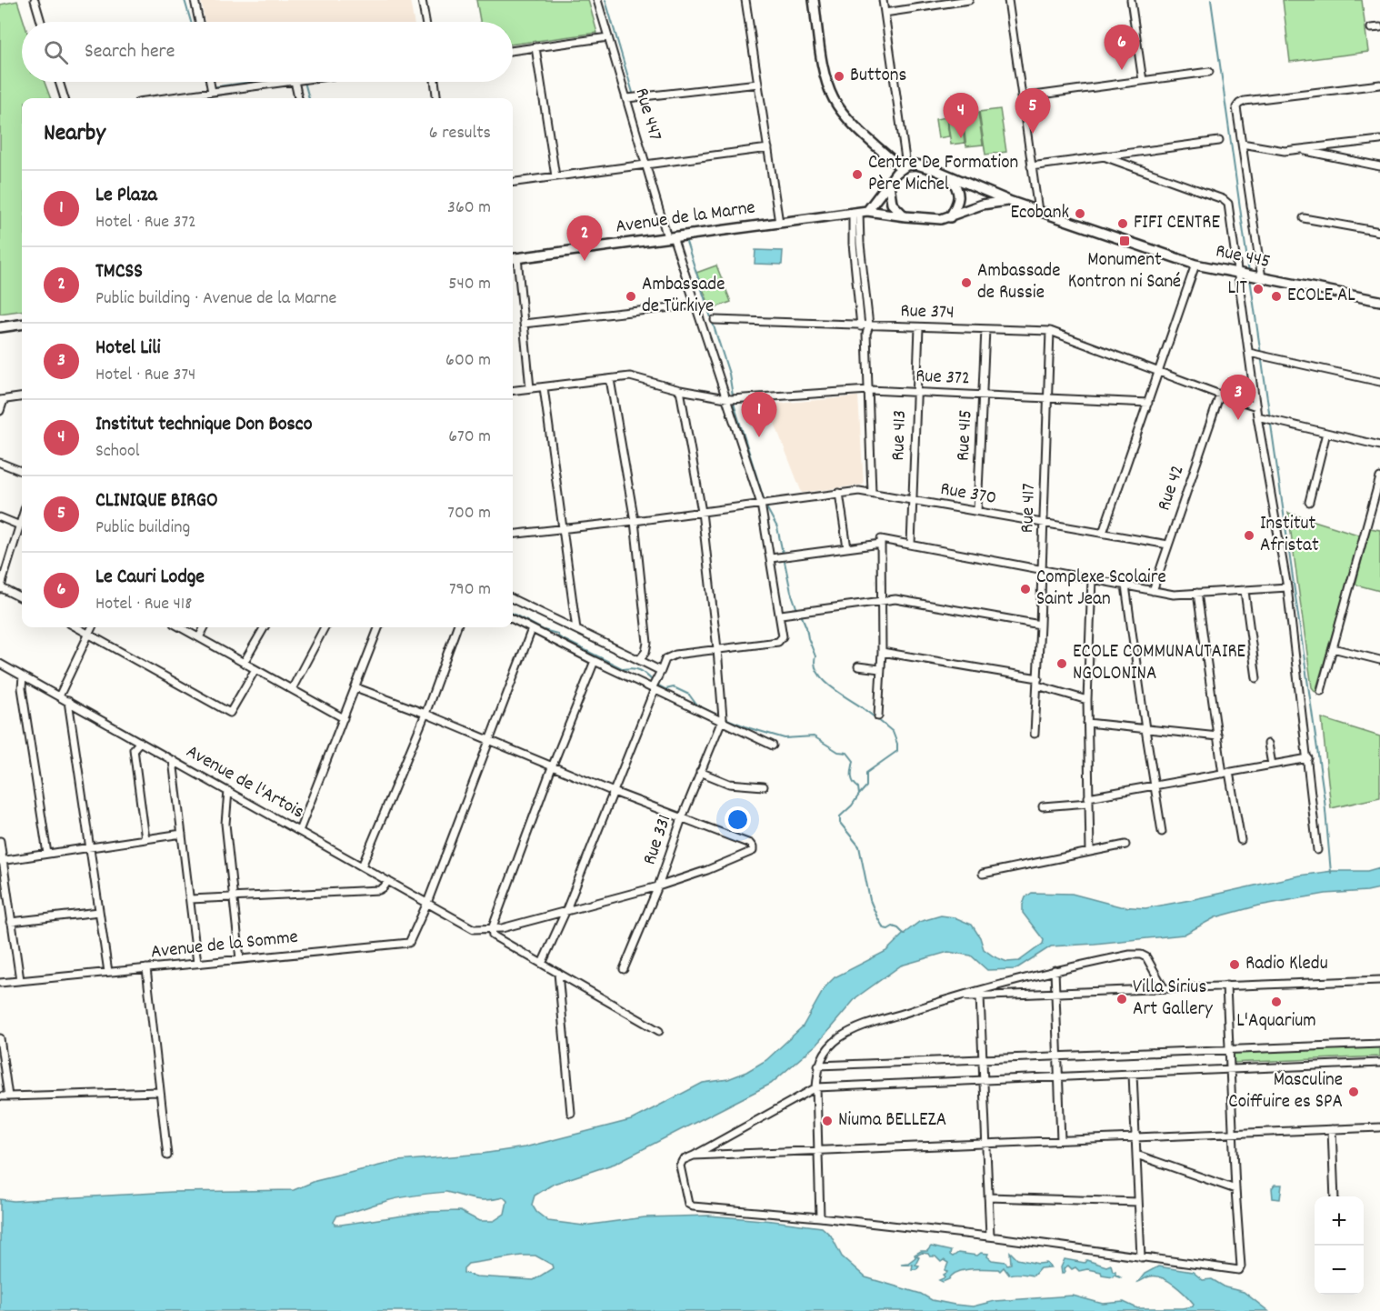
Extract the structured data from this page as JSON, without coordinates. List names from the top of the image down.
{
  "streets": {
    "street": [
      "Rue 447",
      "Avenue de la Marne",
      "Rue 445",
      "Rue 374",
      "Rue 372",
      "Rue 413",
      "Rue 415",
      "Rue 42",
      "Rue 370",
      "Rue 417",
      "Avenue de l'Artois",
      "Rue 331",
      "Avenue de la Somme"
    ]
  },
  "crossings": [
    ["Rue 447", "Avenue de la Marne"],
    ["Rue 447", "Rue 372"],
    ["Rue 447", "Rue 370"],
    ["Avenue de la Marne", "Rue 445"],
    ["Rue 374", "Rue 413"],
    ["Rue 374", "Rue 415"],
    ["Rue 374", "Rue 42"],
    ["Rue 374", "Rue 417"],
    ["Rue 372", "Rue 413"],
    ["Rue 372", "Rue 415"],
    ["Rue 372", "Rue 417"],
    ["Rue 413", "Rue 370"],
    ["Rue 415", "Rue 370"],
    ["Rue 42", "Rue 370"],
    ["Rue 370", "Rue 417"],
    ["Avenue de l'Artois", "Avenue de la Somme"]
  ],
  "places": {
    "other": [
      "Buttons",
      "Centre De Formation Père Michel",
      "Ecobank",
      "FIFI CENTRE",
      "Ambassade de Russie",
      "L1T",
      "Ambassade de Türkiye",
      "ECOLE AL",
      "Institut Afristat",
      "Complexe Scolaire Saint Jean",
      "ECOLE COMMUNAUTAIRE NGOLONINA",
      "Radio Kledu",
      "Villa Sirius Art Gallery",
      "L'Aquarium",
      "Masculine Coiffuire es SPA",
      "Niuma BELLEZA"
    ],
    "transit": ["Monument Kontron ni Sané"]
  },
  "page": {
    "search": "Search here",
    "pins": [
      "6",
      "5",
      "4",
      "2",
      "3",
      "1"
    ],
    "heading": ["Nearby", "6 results"],
    "list": [
      {
        "mark": "1",
        "name": "Le Plaza",
        "note": "Hotel · Rue 372",
        "value": "360 m"
      },
      {
        "mark": "2",
        "name": "TMCSS",
        "note": "Public building · Avenue de la Marne",
        "value": "540 m"
      },
      {
        "mark": "3",
        "name": "Hotel Lili",
        "note": "Hotel · Rue 374",
        "value": "600 m"
      },
      {
        "mark": "4",
        "name": "Institut technique Don Bosco",
        "note": "School",
        "value": "670 m"
      },
      {
        "mark": "5",
        "name": "CLINIQUE BIRGO",
        "note": "Public building",
        "value": "700 m"
      },
      {
        "mark": "6",
        "name": "Le Cauri Lodge",
        "note": "Hotel · Rue 418",
        "value": "790 m"
      }
    ],
    "map_buttons": ["+", "−"]
  }
}
